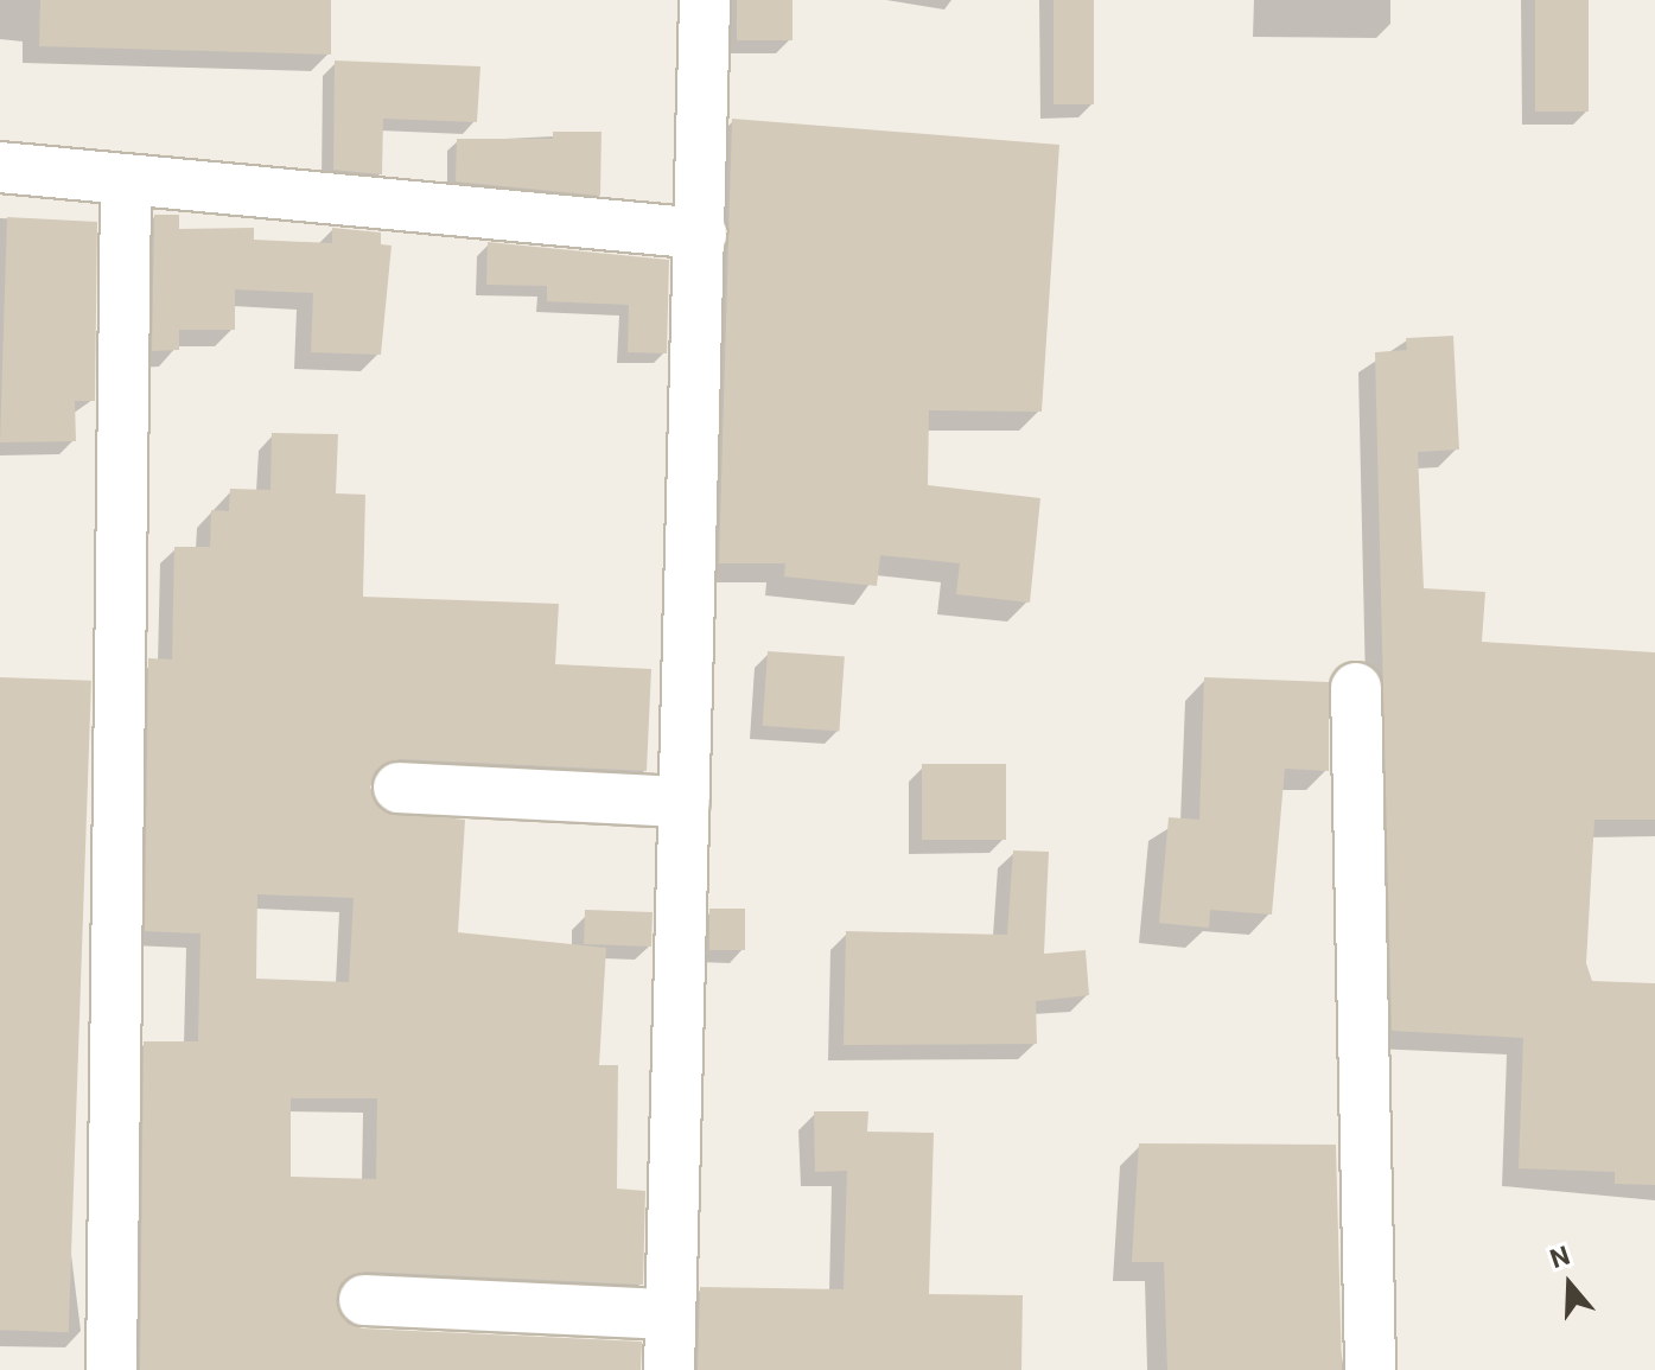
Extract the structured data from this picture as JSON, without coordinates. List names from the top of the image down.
{
  "north": "top"
}
